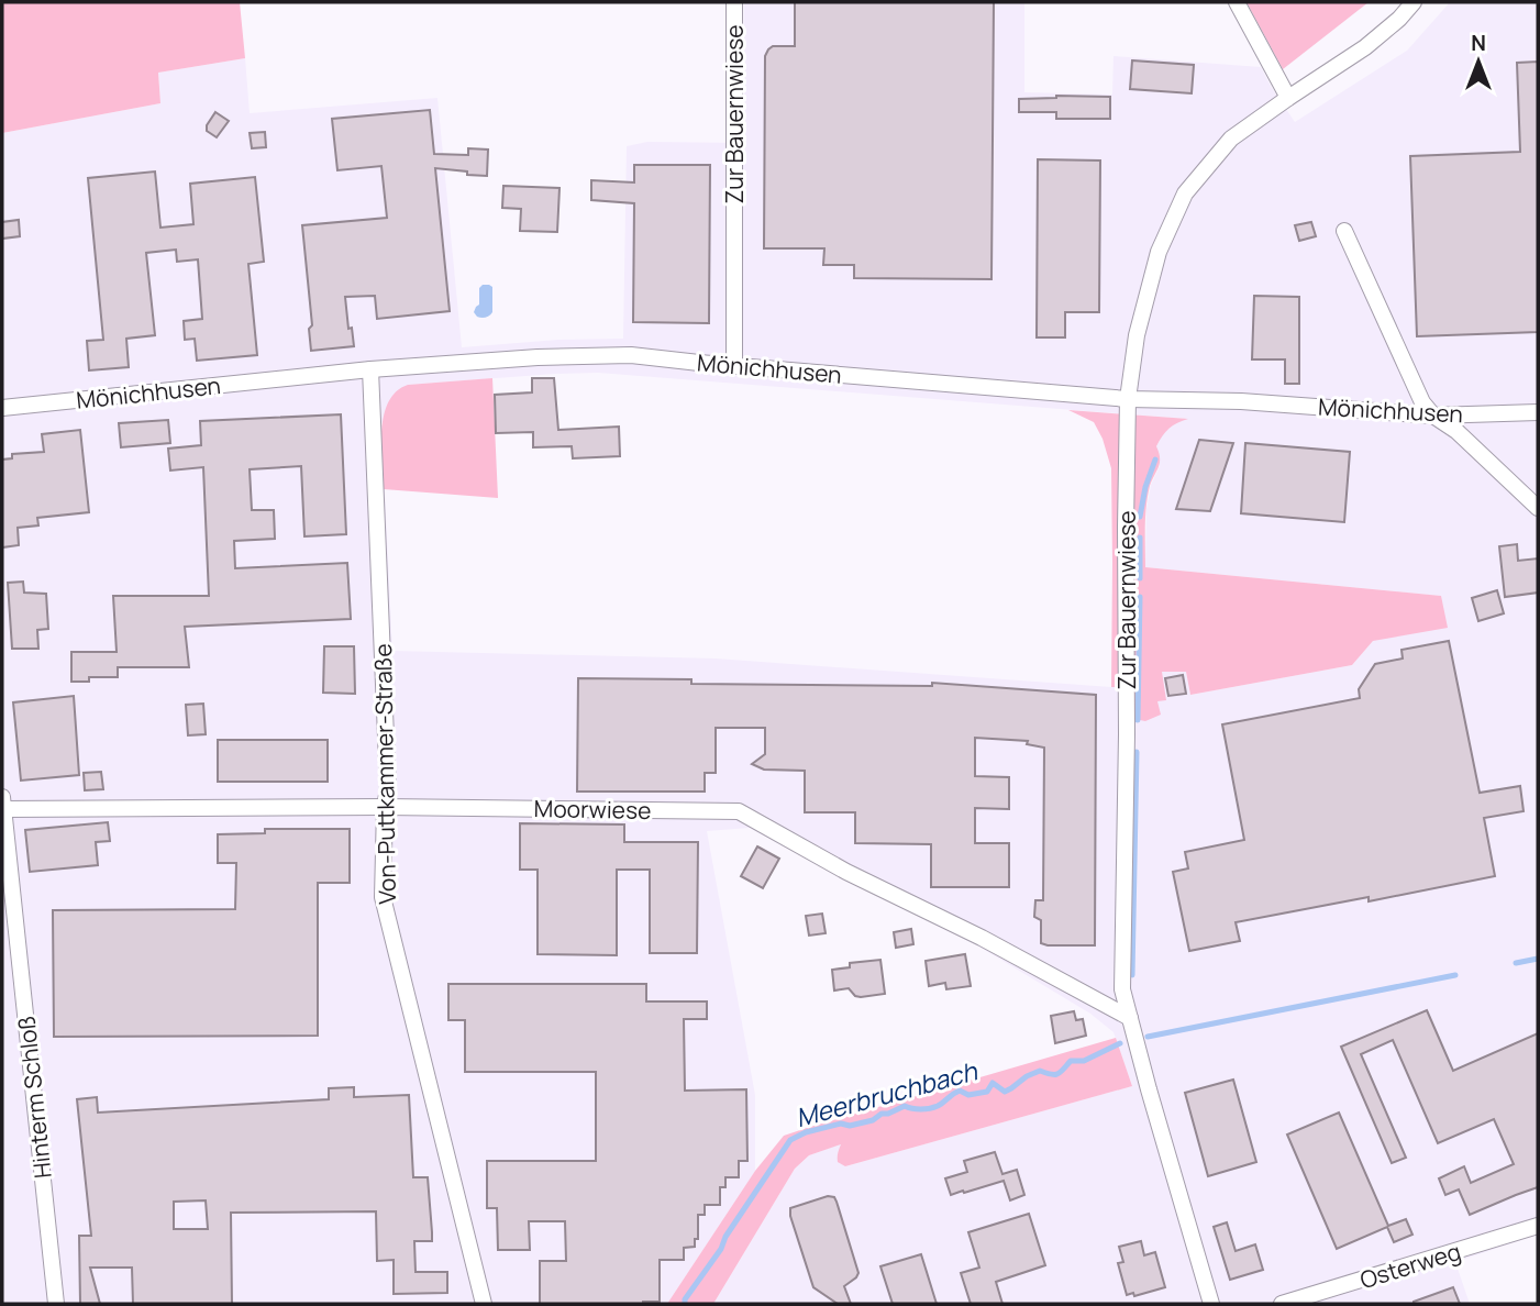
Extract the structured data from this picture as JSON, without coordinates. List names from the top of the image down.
{
  "streets": {
    "street": [
      "Zur Bauernwiese",
      "Mönichhusen",
      "Von-Puttkammer-Straße",
      "Moorwiese",
      "Hinterm Schloß",
      "Osterweg"
    ]
  },
  "crossings": [
    ["Zur Bauernwiese", "Mönichhusen"],
    ["Zur Bauernwiese", "Moorwiese"],
    ["Mönichhusen", "Von-Puttkammer-Straße"],
    ["Von-Puttkammer-Straße", "Moorwiese"],
    ["Moorwiese", "Hinterm Schloß"]
  ],
  "water": ["Meerbruchbach"],
  "north": "top"
}
